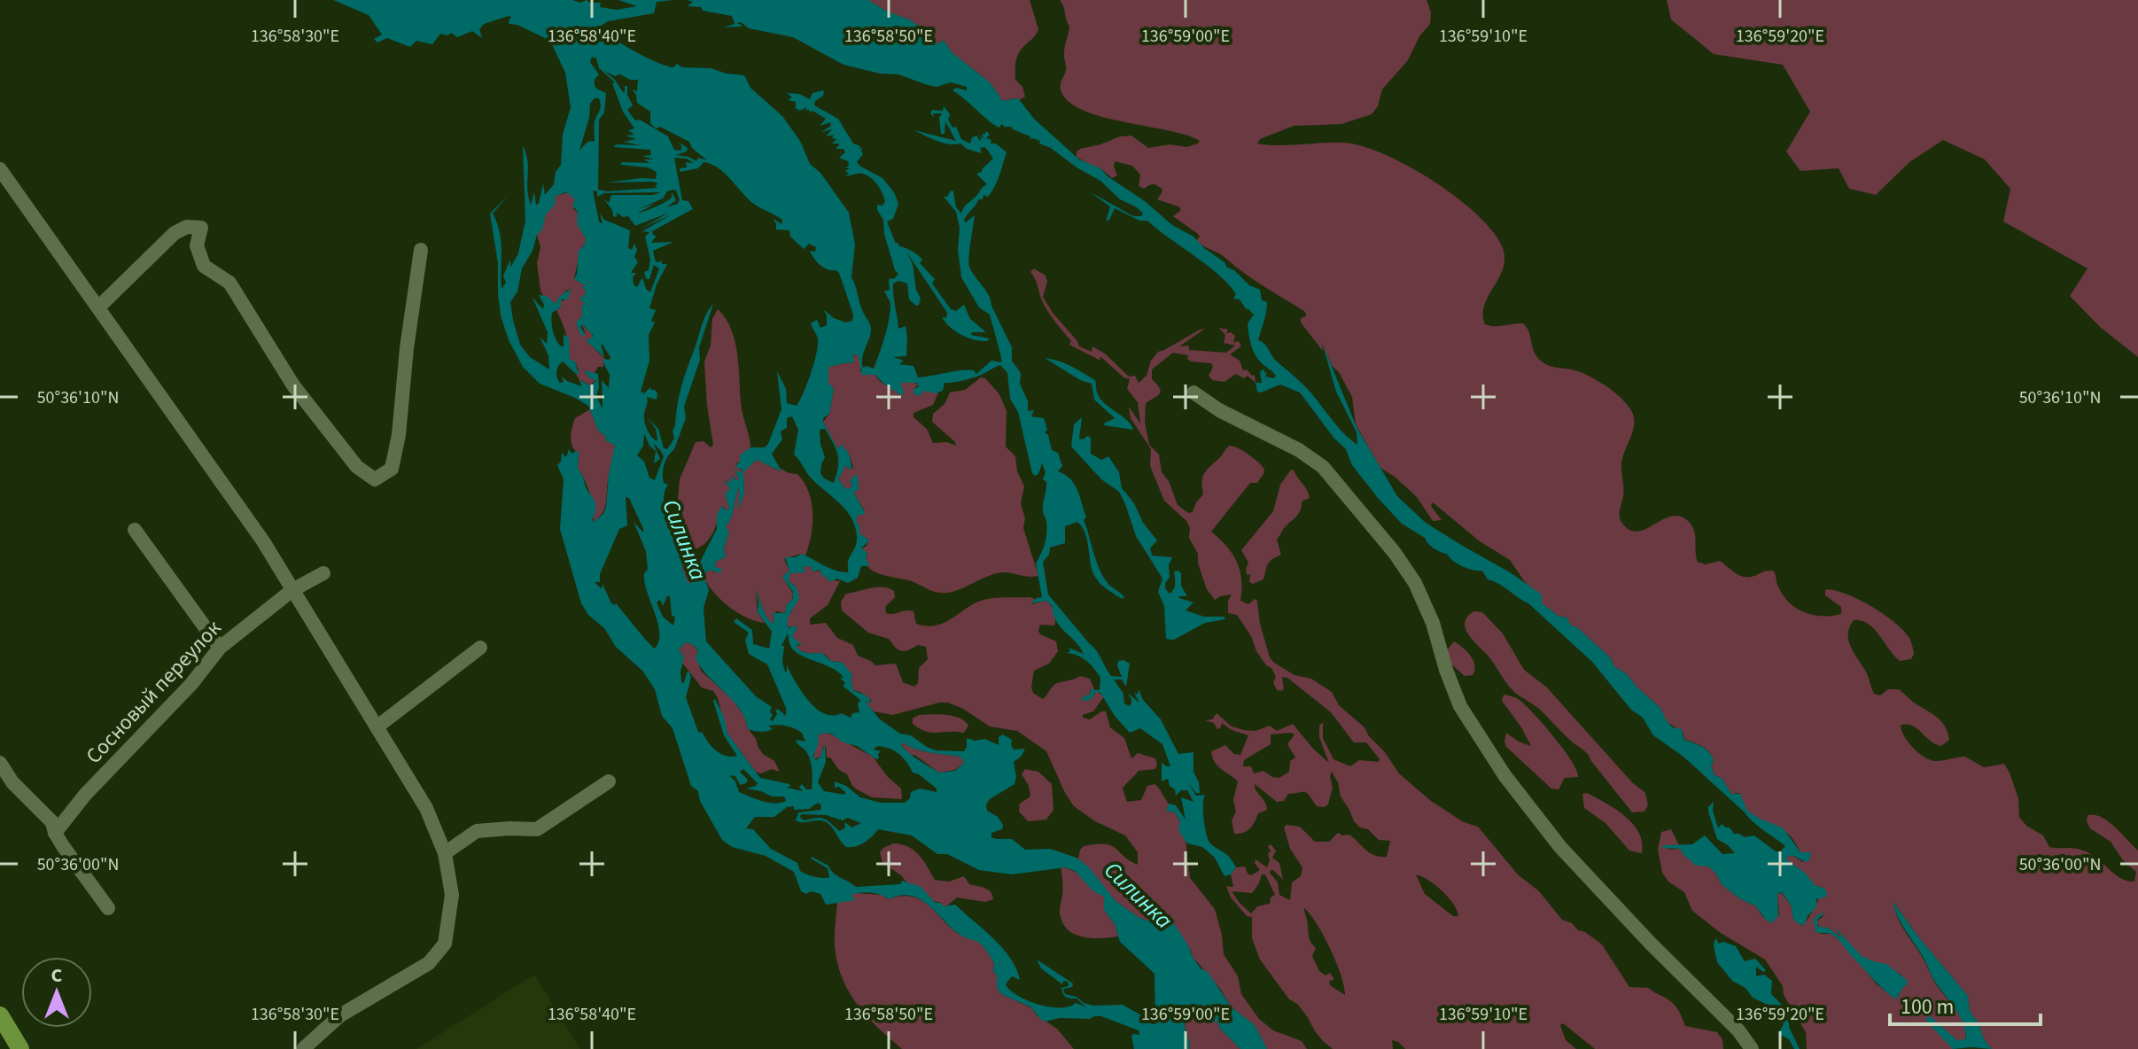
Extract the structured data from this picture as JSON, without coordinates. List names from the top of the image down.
{
  "streets": {
    "street": ["Сосновый переулок"]
  },
  "water": ["Силинка"],
  "scale_bar": "100 m",
  "north": "top",
  "coordinates": [
    "136°58'30\"E",
    "136°58'40\"E",
    "136°58'50\"E",
    "136°59'00\"E",
    "136°59'10\"E",
    "136°59'20\"E",
    "50°36'10\"N",
    "50°36'00\"N"
  ]
}
